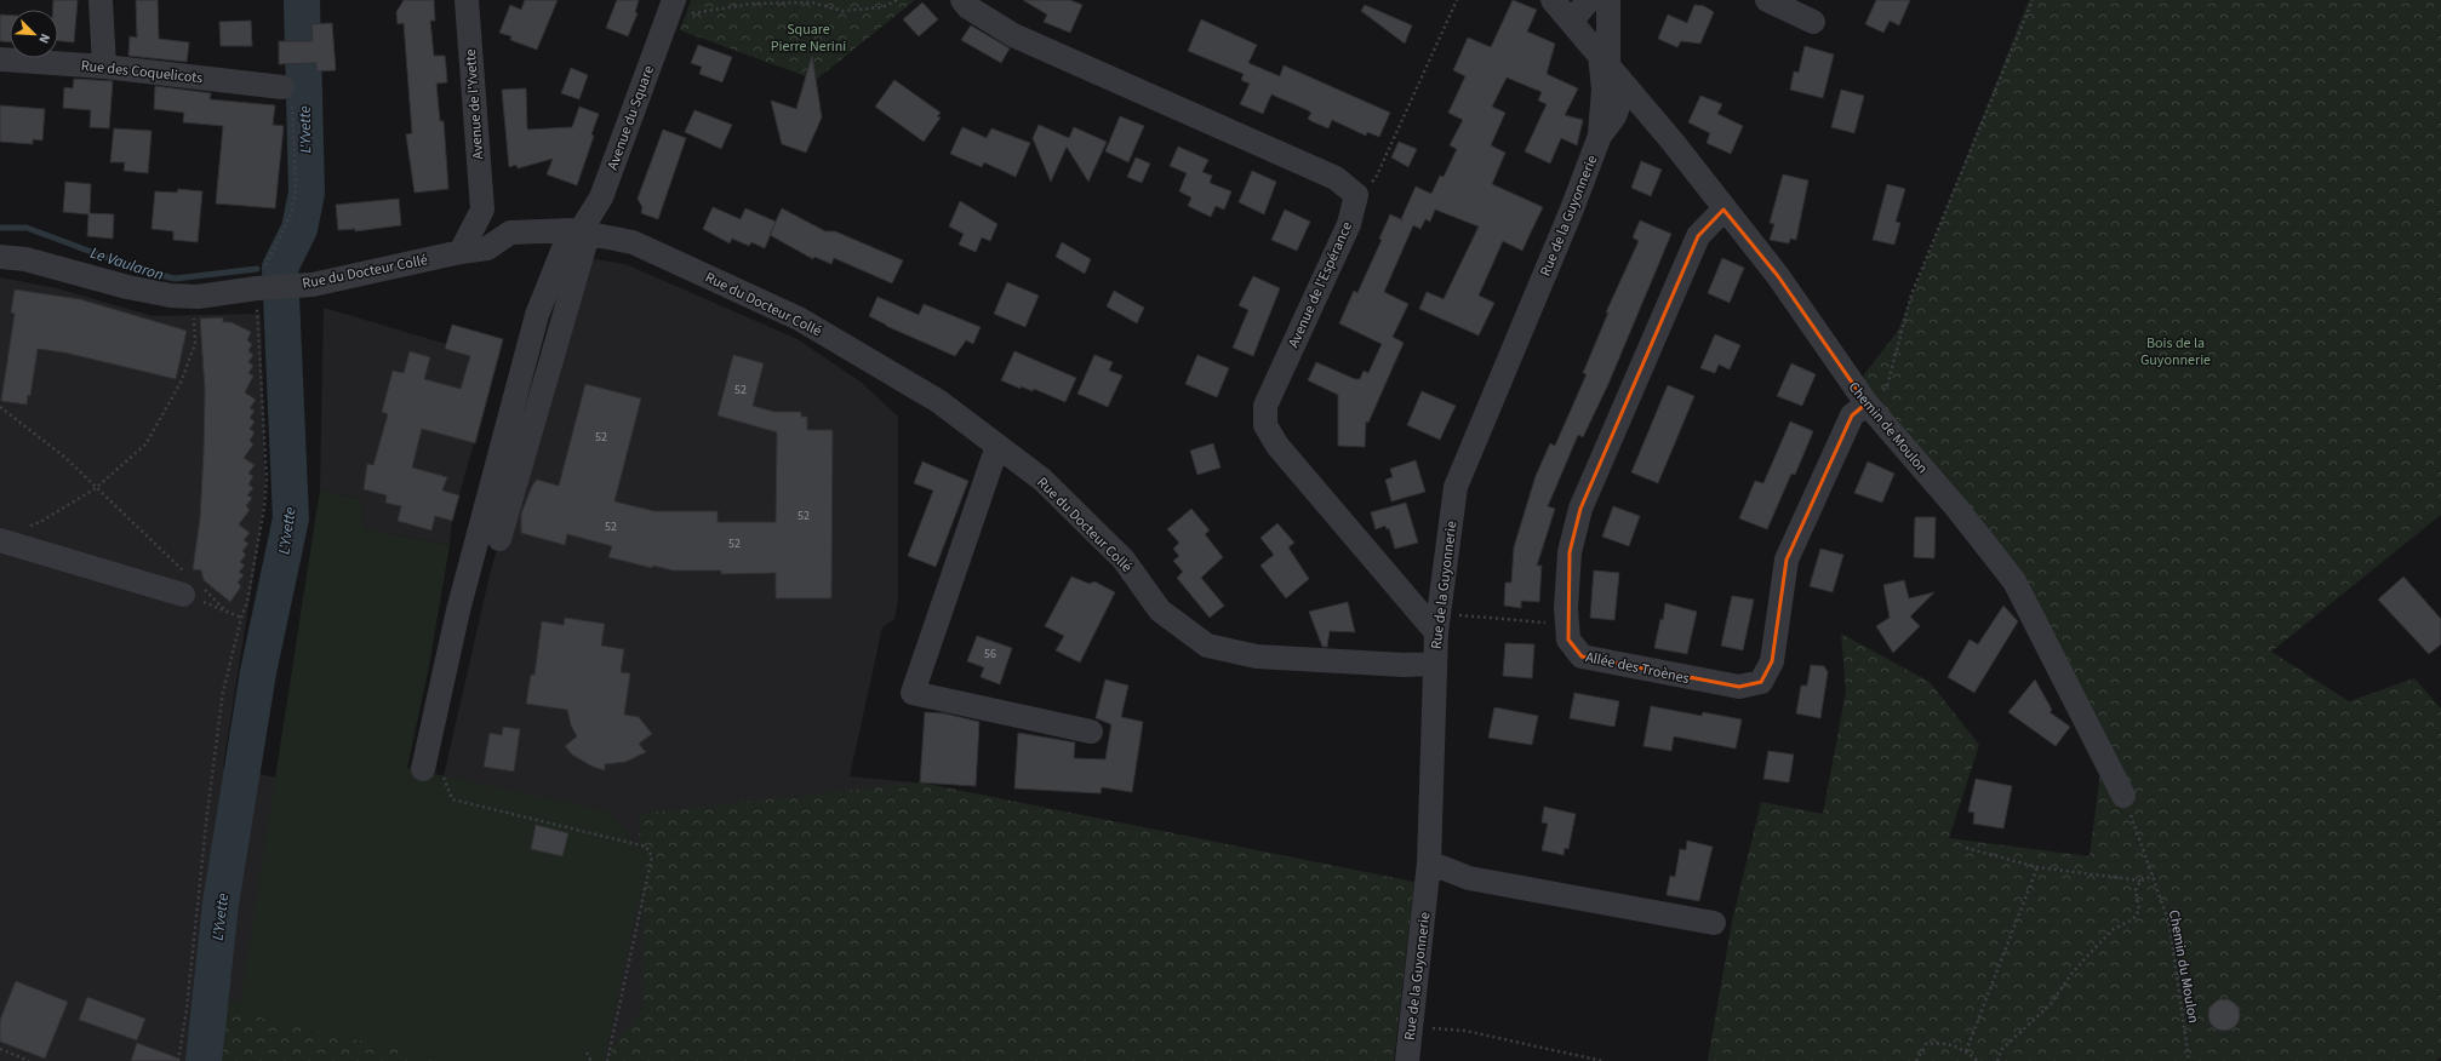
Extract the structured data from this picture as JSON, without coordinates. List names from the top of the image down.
{
  "streets": {
    "street": [
      "Rue des Coquelicots",
      "Avenue de l'Yvette",
      "Avenue du Square",
      "Rue de la Guyonnerie",
      "Rue du Docteur Collé",
      "Avenue de l'Espérance",
      "Chemin de Moulon",
      "Allée des Troènes"
    ],
    "path": ["Chemin du Moulon"]
  },
  "crossings": [
    ["Avenue du Square", "Rue du Docteur Collé"],
    ["Rue de la Guyonnerie", "Rue du Docteur Collé"],
    ["Rue de la Guyonnerie", "Avenue de l'Espérance"],
    ["Rue de la Guyonnerie", "Chemin de Moulon"],
    ["Chemin de Moulon", "Allée des Troènes"],
    ["Chemin de Moulon", "Chemin du Moulon"]
  ],
  "water": ["L'Yvette", "Le Vaularon"],
  "parks": ["Square Pierre Nerini", "Bois de la Guyonnerie"],
  "house_numbers": [
    "52",
    "52",
    "52",
    "52",
    "52",
    "56"
  ],
  "north": "bottom right"
}
